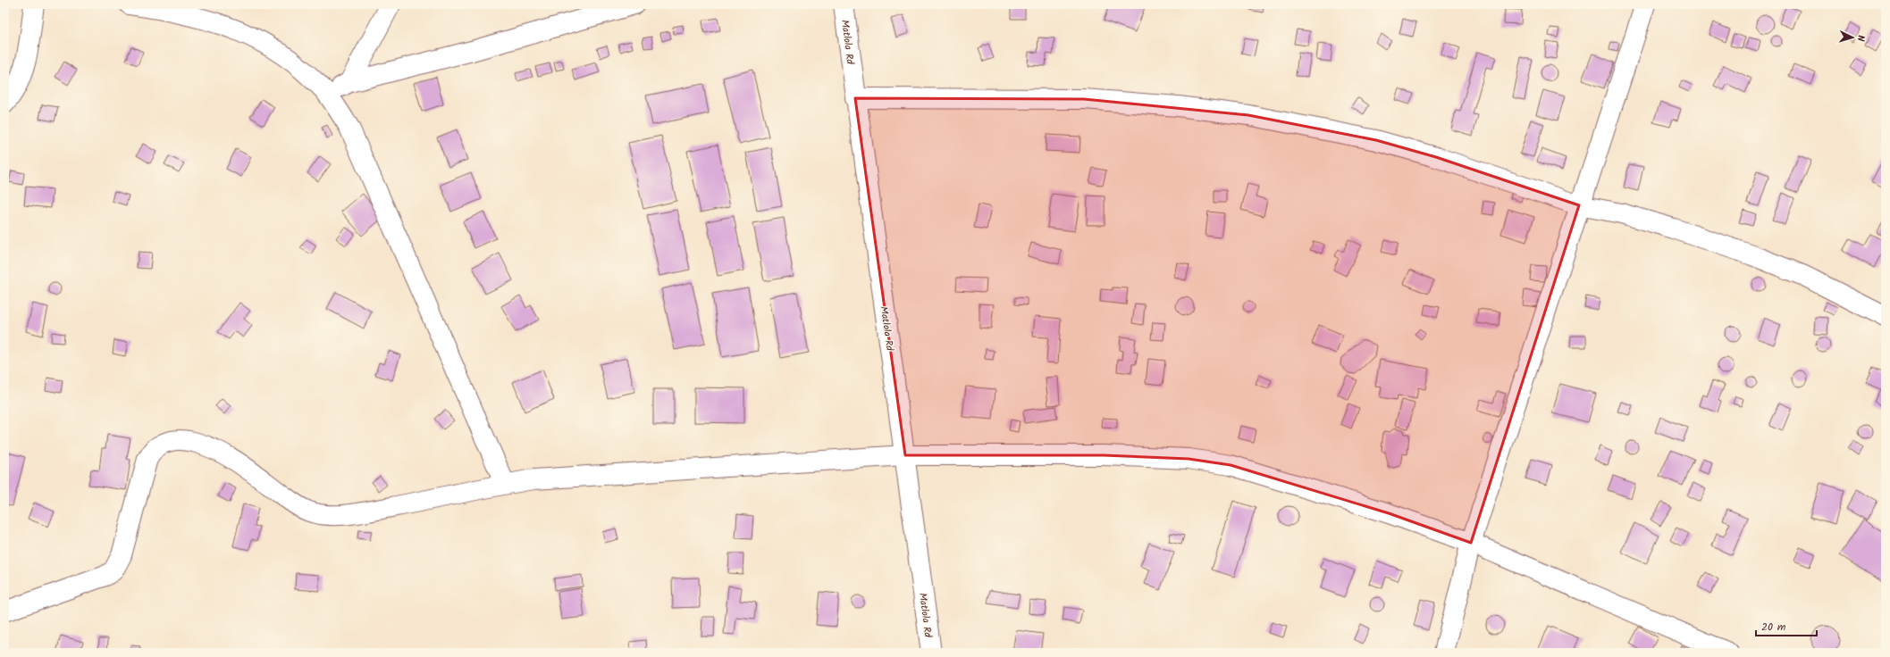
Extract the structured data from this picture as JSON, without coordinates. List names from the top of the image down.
{
  "streets": {
    "street": ["Matlola Rd"]
  },
  "scale_bar": "20 m",
  "north": "right"
}
